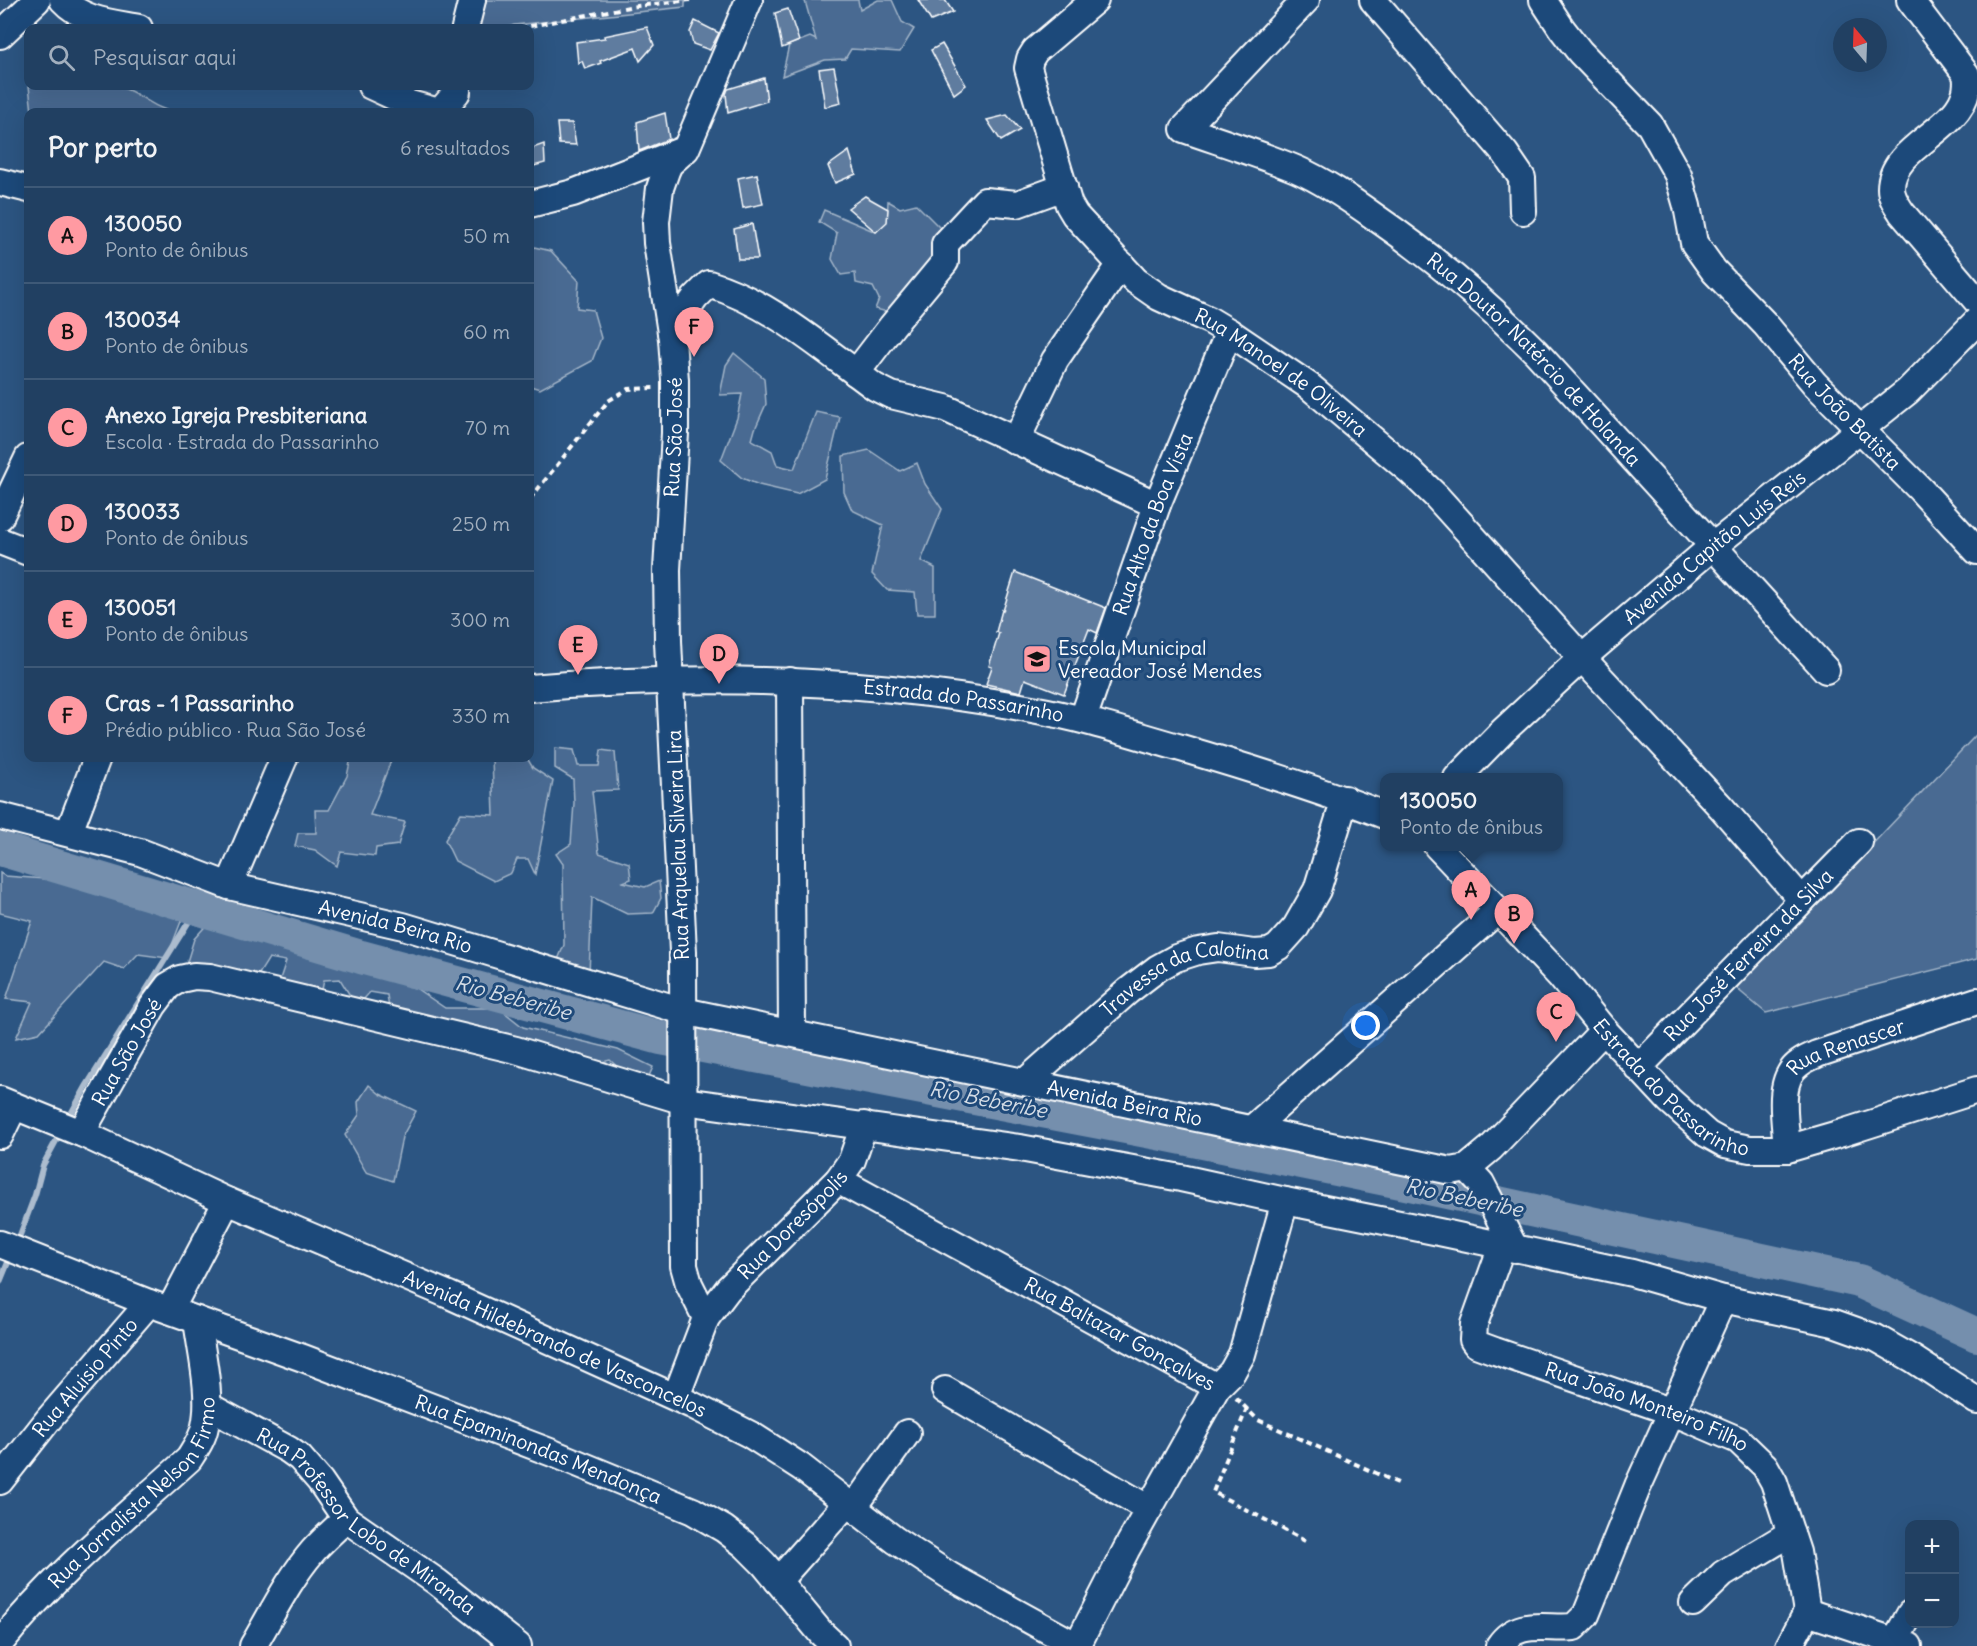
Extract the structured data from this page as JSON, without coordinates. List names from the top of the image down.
{
  "streets": {
    "street": [
      "Rua Doutor Natércio de Holanda",
      "Rua Manoel de Oliveira",
      "Rua João Batista",
      "Rua São José",
      "Rua Alto da Boa Vista",
      "Avenida Capitão Luís Reis",
      "Estrada do Passarinho",
      "Rua Arquelau Silveira Lira",
      "Avenida Beira Rio",
      "Rua José Ferreira da Silva",
      "Travessa da Calotina",
      "Rua Renascer",
      "Rua Doresópolis",
      "Rua Baltazar Gonçalves",
      "Avenida Hildebrando de Vasconcelos",
      "Rua Aluisio Pinto",
      "Rua João Monteiro Filho",
      "Rua Epaminondas Mendonça",
      "Rua Jornalista Nelson Firmo",
      "Rua Professor Lobo de Miranda"
    ]
  },
  "crossings": [
    ["Rua Doutor Natércio de Holanda", "Avenida Capitão Luís Reis"],
    ["Rua Manoel de Oliveira", "Rua Alto da Boa Vista"],
    ["Rua Manoel de Oliveira", "Avenida Capitão Luís Reis"],
    ["Rua Manoel de Oliveira", "Rua José Ferreira da Silva"],
    ["Rua João Batista", "Avenida Capitão Luís Reis"],
    ["Rua São José", "Estrada do Passarinho"],
    ["Rua São José", "Rua Arquelau Silveira Lira"],
    ["Rua São José", "Avenida Hildebrando de Vasconcelos"],
    ["Rua Alto da Boa Vista", "Estrada do Passarinho"],
    ["Estrada do Passarinho", "Rua Arquelau Silveira Lira"],
    ["Estrada do Passarinho", "Rua José Ferreira da Silva"],
    ["Estrada do Passarinho", "Travessa da Calotina"],
    ["Estrada do Passarinho", "Rua Renascer"],
    ["Rua Arquelau Silveira Lira", "Avenida Beira Rio"],
    ["Rua Arquelau Silveira Lira", "Rua Doresópolis"],
    ["Avenida Beira Rio", "Travessa da Calotina"],
    ["Rua Doresópolis", "Rua Baltazar Gonçalves"],
    ["Avenida Hildebrando de Vasconcelos", "Rua Aluisio Pinto"],
    ["Rua Aluisio Pinto", "Rua Epaminondas Mendonça"],
    ["Rua Epaminondas Mendonça", "Rua Jornalista Nelson Firmo"],
    ["Rua Jornalista Nelson Firmo", "Rua Professor Lobo de Miranda"]
  ],
  "water": ["Rio Beberibe"],
  "places": {
    "school or university": ["Escola Municipal Vereador José Mendes"]
  },
  "north": "top",
  "page": {
    "search": "Pesquisar aqui",
    "heading": ["Por perto", "6 resultados"],
    "list": [
      {
        "mark": "A",
        "name": "130050",
        "note": "Ponto de ônibus",
        "value": "50 m"
      },
      {
        "mark": "B",
        "name": "130034",
        "note": "Ponto de ônibus",
        "value": "60 m"
      },
      {
        "mark": "C",
        "name": "Anexo Igreja Presbiteriana",
        "note": "Escola · Estrada do Passarinho",
        "value": "70 m"
      },
      {
        "mark": "D",
        "name": "130033",
        "note": "Ponto de ônibus",
        "value": "250 m"
      },
      {
        "mark": "E",
        "name": "130051",
        "note": "Ponto de ônibus",
        "value": "300 m"
      },
      {
        "mark": "F",
        "name": "Cras - 1 Passarinho",
        "note": "Prédio público · Rua São José",
        "value": "330 m"
      }
    ],
    "pins": [
      "F",
      "E",
      "D",
      "A",
      "B",
      "C"
    ],
    "popup": ["130050", "Ponto de ônibus"],
    "map_buttons": ["+", "−"]
  }
}
